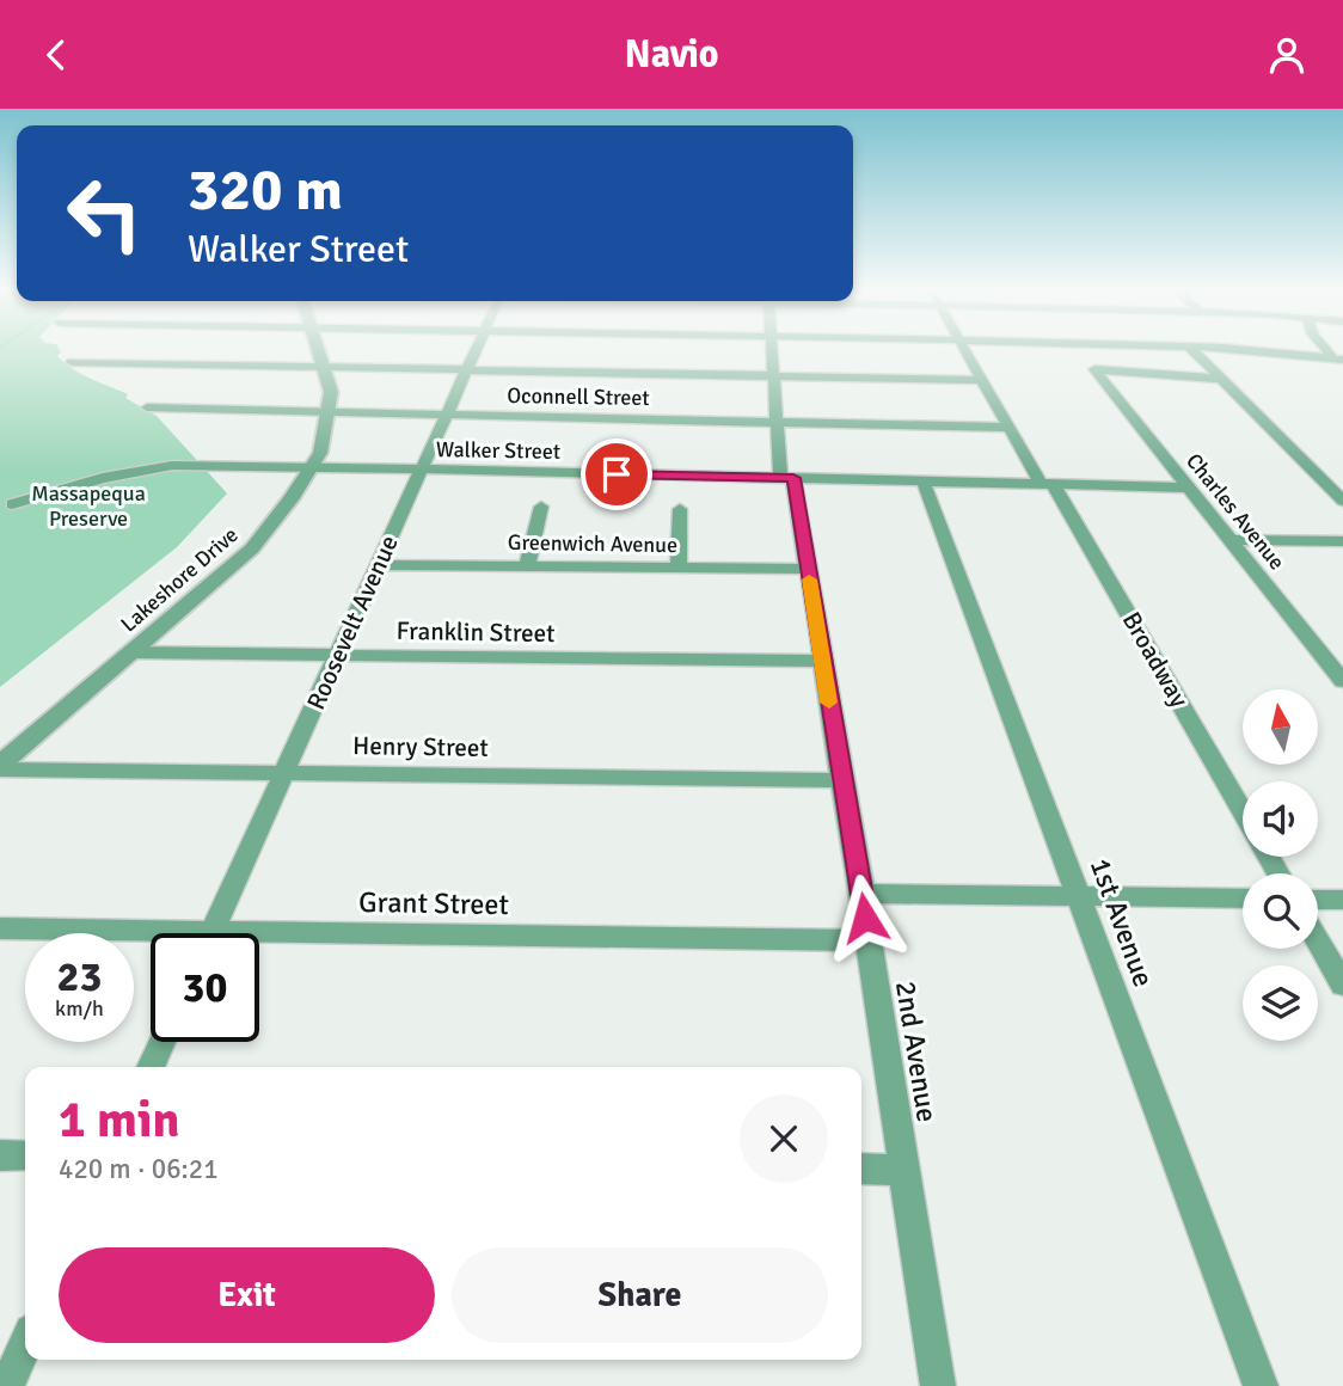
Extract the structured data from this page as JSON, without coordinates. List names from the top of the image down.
{
  "streets": {
    "street": [
      "Oconnell Street",
      "Walker Street",
      "Charles Avenue",
      "Greenwich Avenue",
      "Lakeshore Drive",
      "Roosevelt Avenue",
      "Franklin Street",
      "Broadway",
      "Henry Street",
      "Grant Street",
      "1st Avenue",
      "2nd Avenue"
    ]
  },
  "crossings": [
    ["Oconnell Street", "Lakeshore Drive"],
    ["Oconnell Street", "Roosevelt Avenue"],
    ["Oconnell Street", "Broadway"],
    ["Oconnell Street", "2nd Avenue"],
    ["Walker Street", "Charles Avenue"],
    ["Walker Street", "Lakeshore Drive"],
    ["Walker Street", "Roosevelt Avenue"],
    ["Walker Street", "Broadway"],
    ["Walker Street", "1st Avenue"],
    ["Walker Street", "2nd Avenue"],
    ["Greenwich Avenue", "Roosevelt Avenue"],
    ["Greenwich Avenue", "2nd Avenue"],
    ["Lakeshore Drive", "Franklin Street"],
    ["Lakeshore Drive", "Henry Street"],
    ["Roosevelt Avenue", "Franklin Street"],
    ["Roosevelt Avenue", "Henry Street"],
    ["Franklin Street", "2nd Avenue"],
    ["Henry Street", "2nd Avenue"],
    ["Grant Street", "2nd Avenue"]
  ],
  "parks": ["Massapequa Preserve"],
  "north": "top",
  "page": {
    "header": "Navio",
    "turn": ["320 m", "Walker Street"],
    "speed": "23 km/h",
    "limit": "30",
    "heading": ["1 min", "420 m · 06:21"],
    "buttons": ["Exit", "Share"]
  }
}
